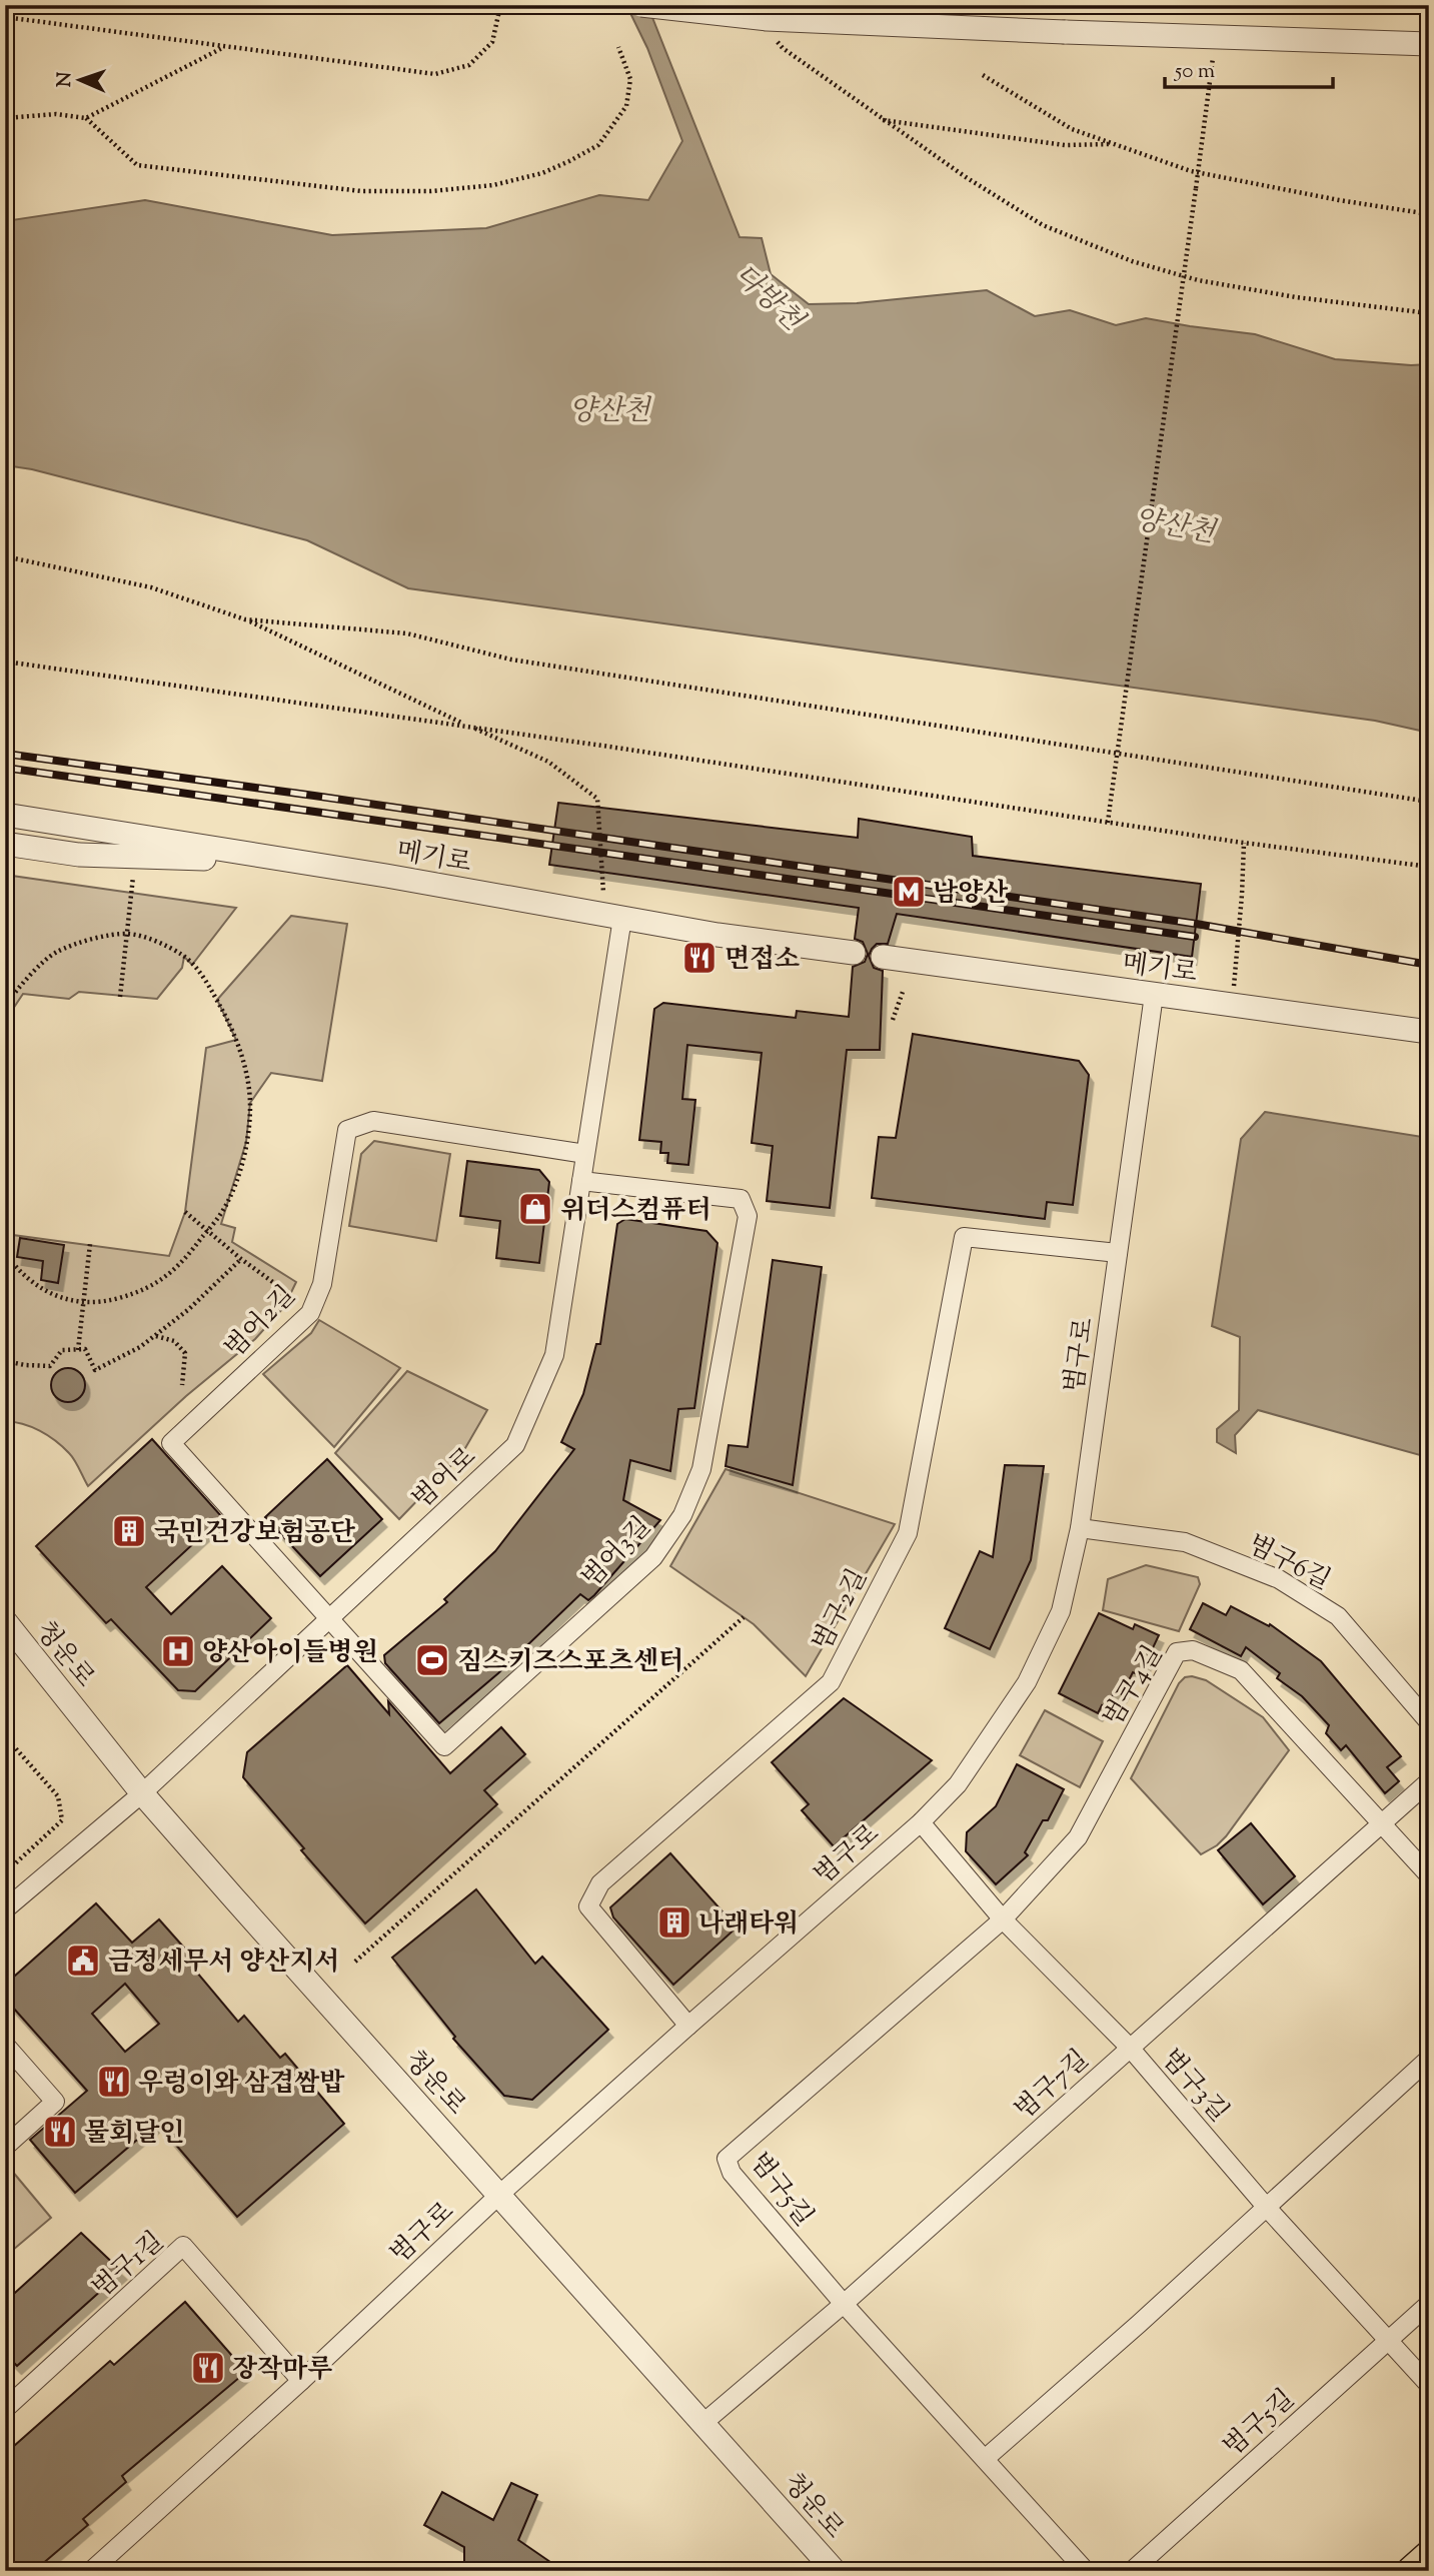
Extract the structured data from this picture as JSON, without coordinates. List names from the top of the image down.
{
  "streets": {
    "street": [
      "메기로",
      "범어2길",
      "범구로",
      "범어로",
      "범어3길",
      "범구6길",
      "범구2길",
      "청운로",
      "범구4길",
      "범구7길",
      "범구3길",
      "범구5길",
      "범구1길"
    ]
  },
  "crossings": [
    ["메기로", "범구로"],
    ["메기로", "범어로"],
    ["범어2길", "범어로"],
    ["범어2길", "범어3길"],
    ["범구로", "범구6길"],
    ["범구로", "범구2길"],
    ["범구로", "청운로"],
    ["범구로", "범구3길"],
    ["범구로", "범구1길"],
    ["범어로", "범어3길"],
    ["범어로", "청운로"],
    ["청운로", "범구7길"],
    ["범구4길", "범구7길"],
    ["범구4길", "범구3길"],
    ["범구4길", "범구5길"],
    ["범구7길", "범구3길"],
    ["범구7길", "범구5길"],
    ["범구3길", "범구5길"]
  ],
  "water": ["다방천", "양산천"],
  "places": {
    "metro station": ["남양산"],
    "restaurant": [
      "면접소",
      "우렁이와 삼겹쌈밥",
      "물회달인",
      "장작마루"
    ],
    "shop": ["위더스컴퓨터"],
    "building": ["국민건강보험공단", "나래타워"],
    "hospital": ["양산아이들병원"],
    "sports": ["짐스키즈스포츠센터"],
    "public building": ["금정세무서 양산지서"]
  },
  "scale_bar": "50 m",
  "north": "left"
}
